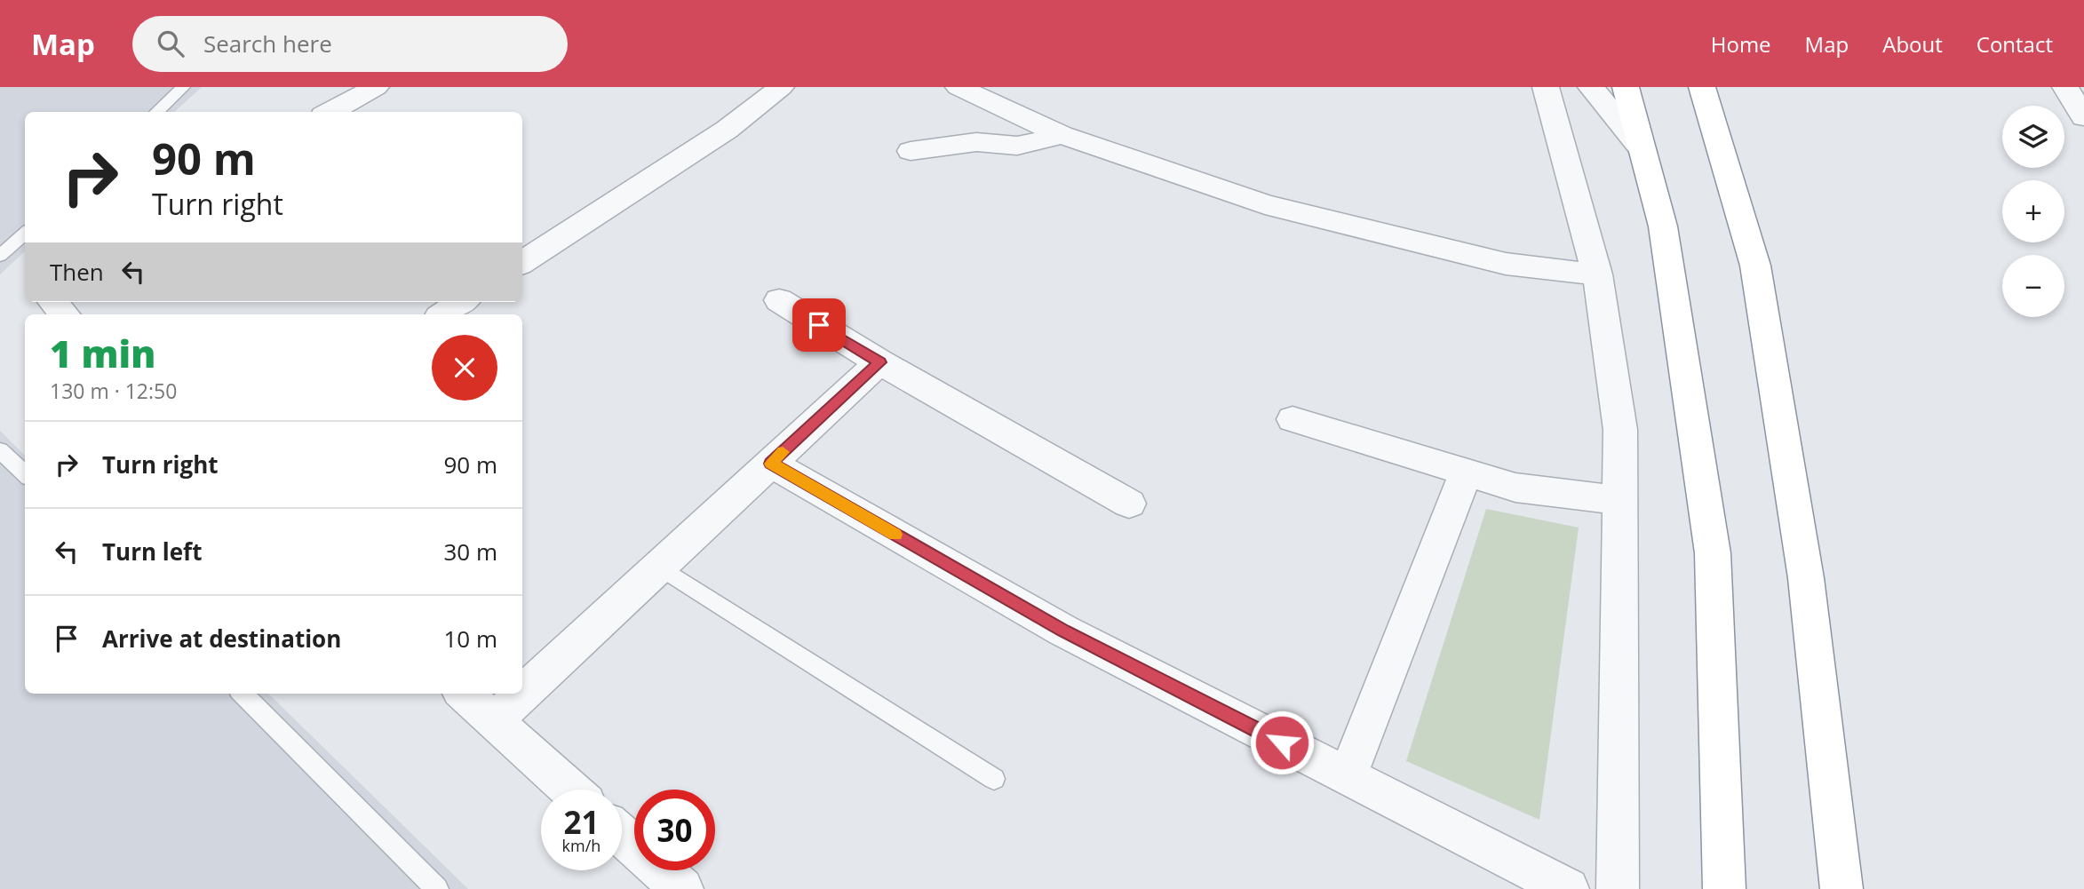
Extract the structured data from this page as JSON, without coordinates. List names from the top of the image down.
{
  "page": {
    "header": "Map",
    "search": "Search here",
    "nav": [
      "Home",
      "Map",
      "About",
      "Contact"
    ],
    "map_buttons": ["+", "−"],
    "turn": ["90 m", "Turn right"],
    "then": "Then",
    "heading": ["1 min", "130 m · 12:50"],
    "list": [
      {
        "name": "Turn right",
        "value": "90 m"
      },
      {
        "name": "Turn left",
        "value": "30 m"
      },
      {
        "name": "Arrive at destination",
        "value": "10 m"
      }
    ],
    "speed": "21 km/h",
    "limit": "30"
  }
}
